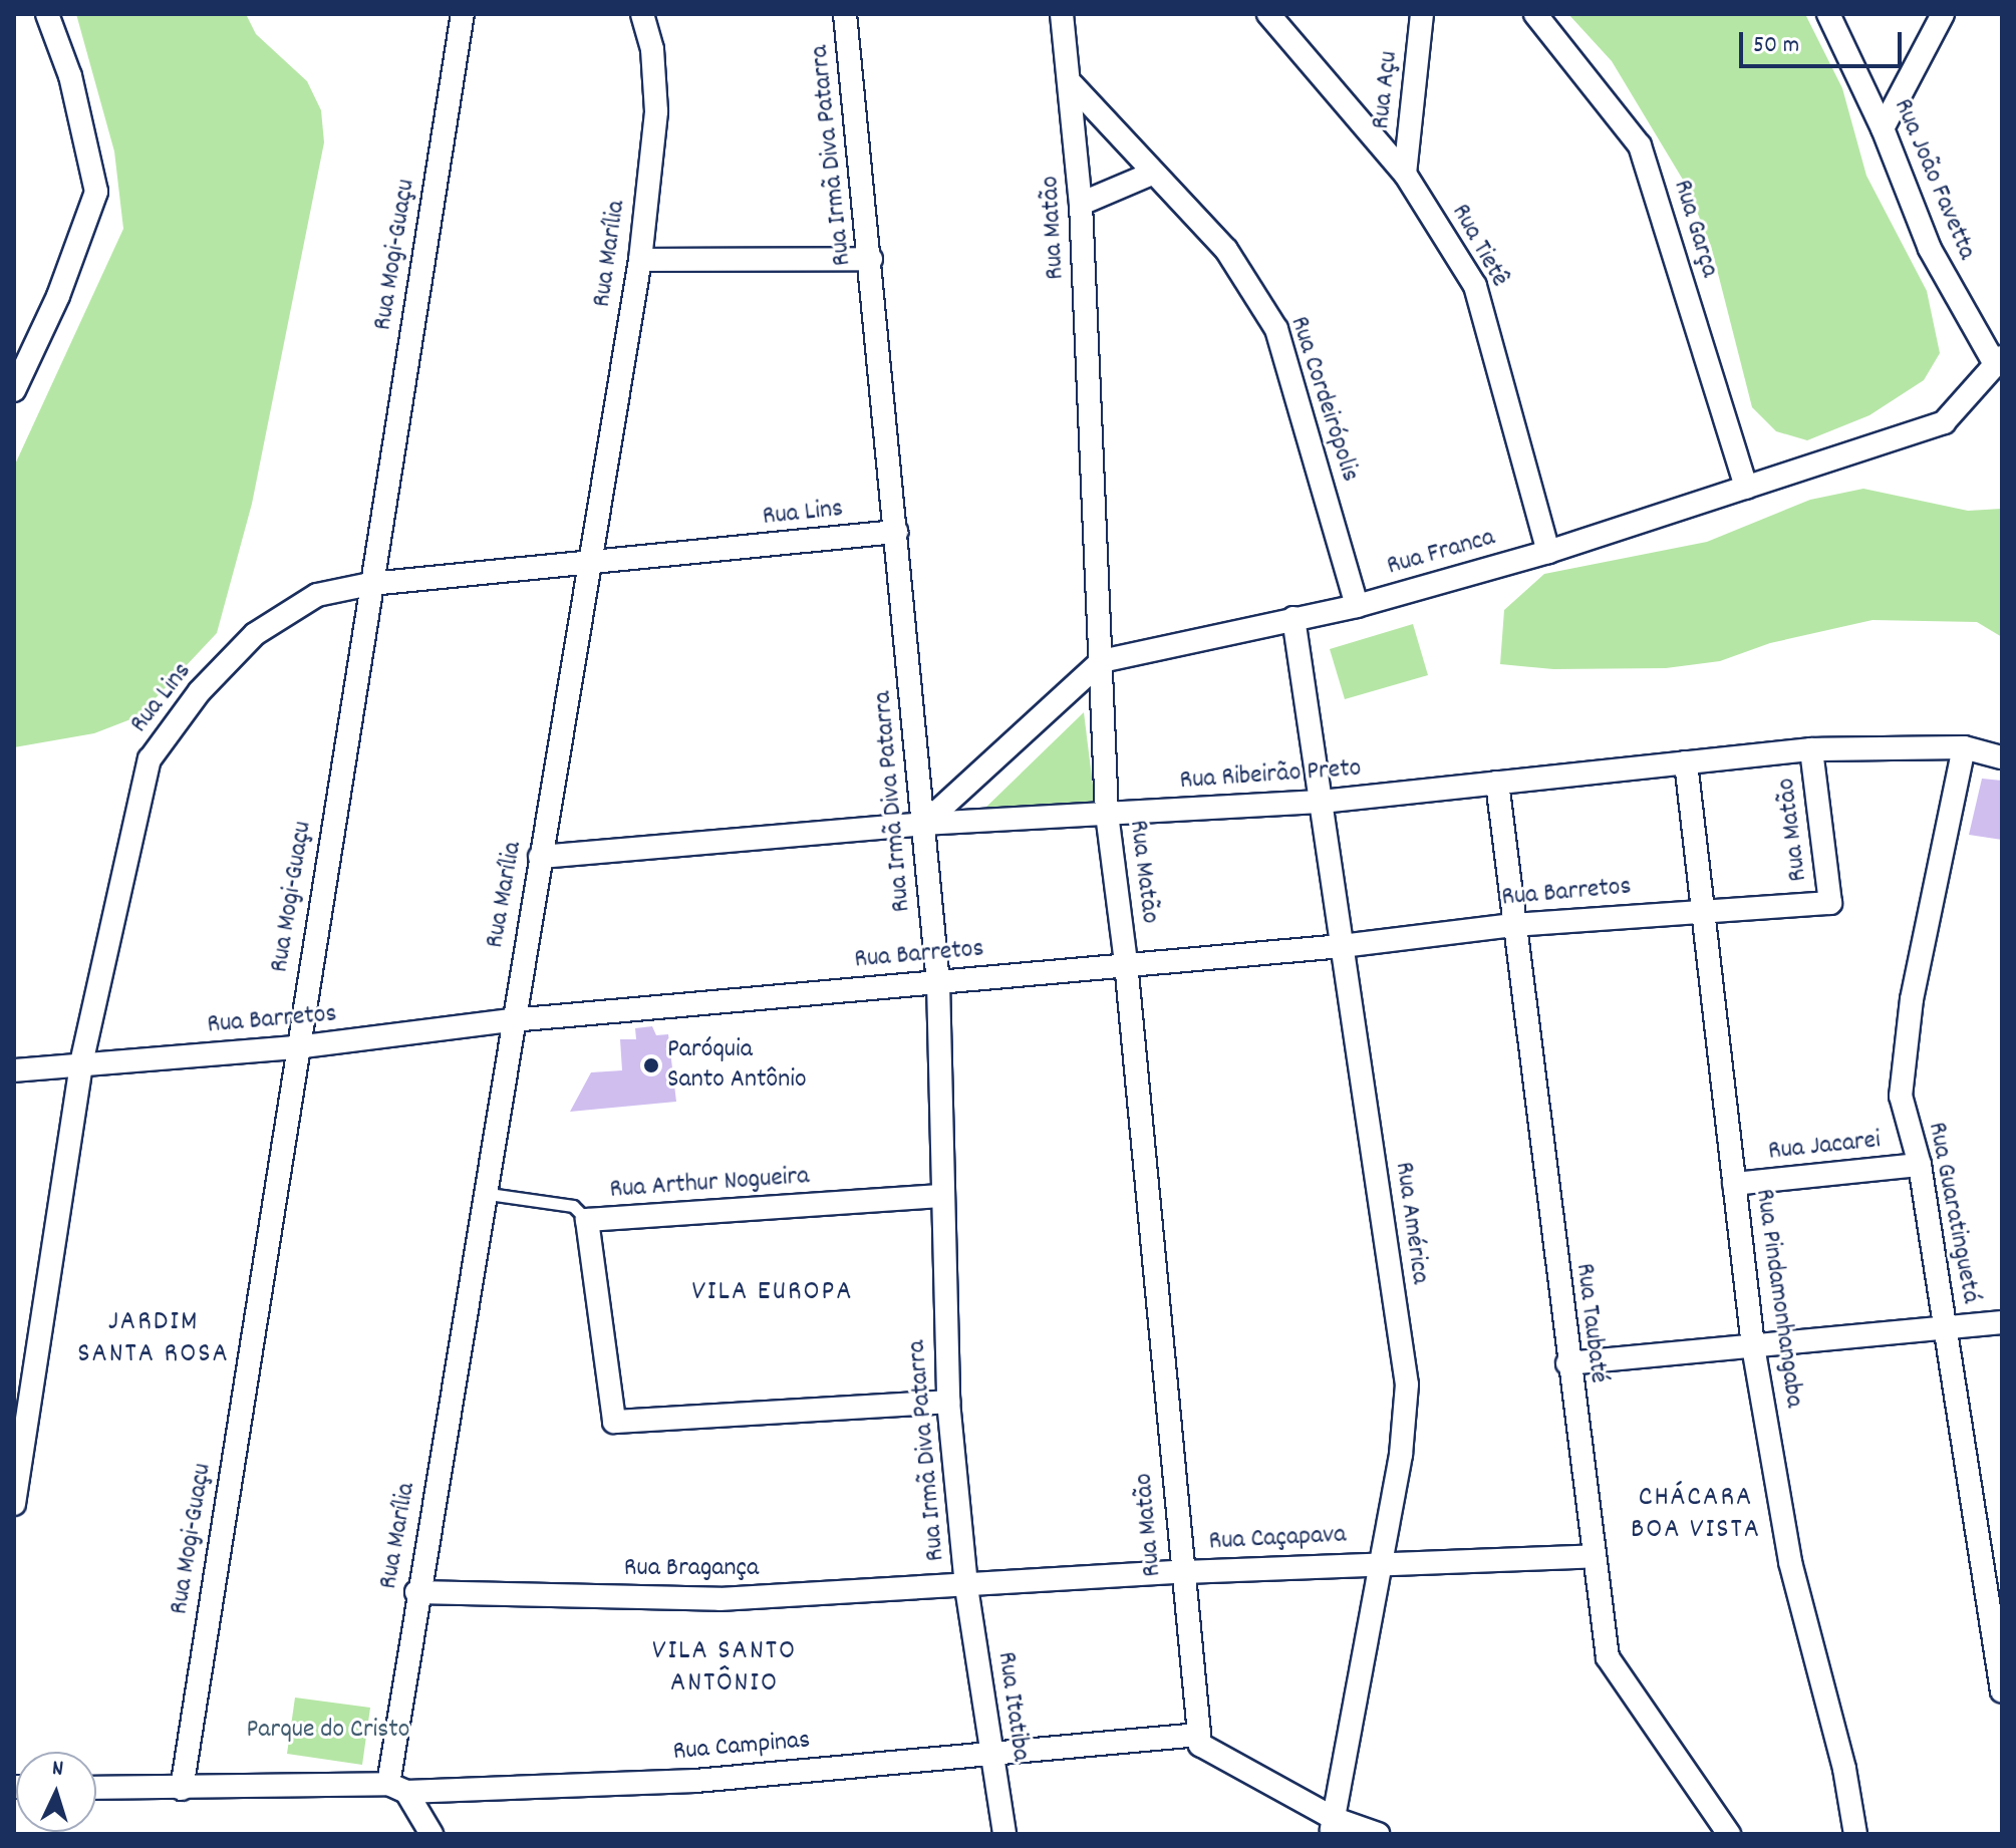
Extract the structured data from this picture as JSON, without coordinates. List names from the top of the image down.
{
  "streets": {
    "street": [
      "Rua Açu",
      "Rua Irmã Diva Patarra",
      "Rua João Favetta",
      "Rua Matão",
      "Rua Garça",
      "Rua Tietê",
      "Rua Marília",
      "Rua Mogi-Guaçu",
      "Rua Cordeirópolis",
      "Rua Lins",
      "Rua Franca",
      "Rua Ribeirão Preto",
      "Rua Barretos",
      "Rua Jacarei",
      "Rua Arthur Nogueira",
      "Rua Guaratinguetá",
      "Rua América",
      "Rua Pindamonhangaba",
      "Rua Taubaté",
      "Rua Caçapava",
      "Rua Bragança",
      "Rua Itatiba",
      "Rua Campinas"
    ]
  },
  "crossings": [
    ["Rua Açu", "Rua Tietê"],
    ["Rua Irmã Diva Patarra", "Rua Lins"],
    ["Rua Irmã Diva Patarra", "Rua Franca"],
    ["Rua Irmã Diva Patarra", "Rua Ribeirão Preto"],
    ["Rua Irmã Diva Patarra", "Rua Barretos"],
    ["Rua Irmã Diva Patarra", "Rua Arthur Nogueira"],
    ["Rua Irmã Diva Patarra", "Rua Caçapava"],
    ["Rua Irmã Diva Patarra", "Rua Bragança"],
    ["Rua Irmã Diva Patarra", "Rua Itatiba"],
    ["Rua João Favetta", "Rua Franca"],
    ["Rua Matão", "Rua Cordeirópolis"],
    ["Rua Matão", "Rua Franca"],
    ["Rua Matão", "Rua Ribeirão Preto"],
    ["Rua Matão", "Rua Barretos"],
    ["Rua Matão", "Rua Caçapava"],
    ["Rua Matão", "Rua Campinas"],
    ["Rua Garça", "Rua Franca"],
    ["Rua Tietê", "Rua Franca"],
    ["Rua Marília", "Rua Lins"],
    ["Rua Marília", "Rua Ribeirão Preto"],
    ["Rua Marília", "Rua Barretos"],
    ["Rua Marília", "Rua Bragança"],
    ["Rua Marília", "Rua Campinas"],
    ["Rua Mogi-Guaçu", "Rua Lins"],
    ["Rua Mogi-Guaçu", "Rua Barretos"],
    ["Rua Mogi-Guaçu", "Rua Campinas"],
    ["Rua Cordeirópolis", "Rua Franca"],
    ["Rua Lins", "Rua Barretos"],
    ["Rua Franca", "Rua Ribeirão Preto"],
    ["Rua Franca", "Rua América"],
    ["Rua Ribeirão Preto", "Rua Guaratinguetá"],
    ["Rua Ribeirão Preto", "Rua América"],
    ["Rua Ribeirão Preto", "Rua Pindamonhangaba"],
    ["Rua Ribeirão Preto", "Rua Taubaté"],
    ["Rua Barretos", "Rua América"],
    ["Rua Barretos", "Rua Pindamonhangaba"],
    ["Rua Barretos", "Rua Taubaté"],
    ["Rua Jacarei", "Rua Guaratinguetá"],
    ["Rua Jacarei", "Rua Pindamonhangaba"],
    ["Rua América", "Rua Caçapava"],
    ["Rua Taubaté", "Rua Caçapava"],
    ["Rua Caçapava", "Rua Bragança"],
    ["Rua Caçapava", "Rua Itatiba"],
    ["Rua Bragança", "Rua Itatiba"],
    ["Rua Itatiba", "Rua Campinas"]
  ],
  "districts": [
    "VILA EUROPA",
    "JARDIM SANTA ROSA",
    "CHÁCARA BOA VISTA",
    "VILA SANTO ANTÔNIO"
  ],
  "parks": ["Parque do Cristo"],
  "places": ["Paróquia Santo Antônio"],
  "scale_bar": "50 m",
  "north": "top"
}
